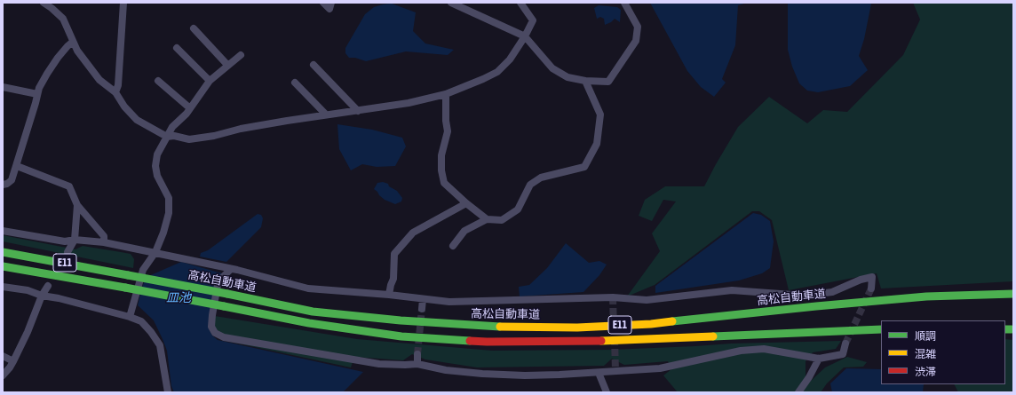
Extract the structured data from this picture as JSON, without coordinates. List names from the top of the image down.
{
  "streets": {
    "highway": ["E11", "高松自動車道"]
  },
  "water": ["皿池"],
  "legend": ["順調", "混雑", "渋滞"]
}
